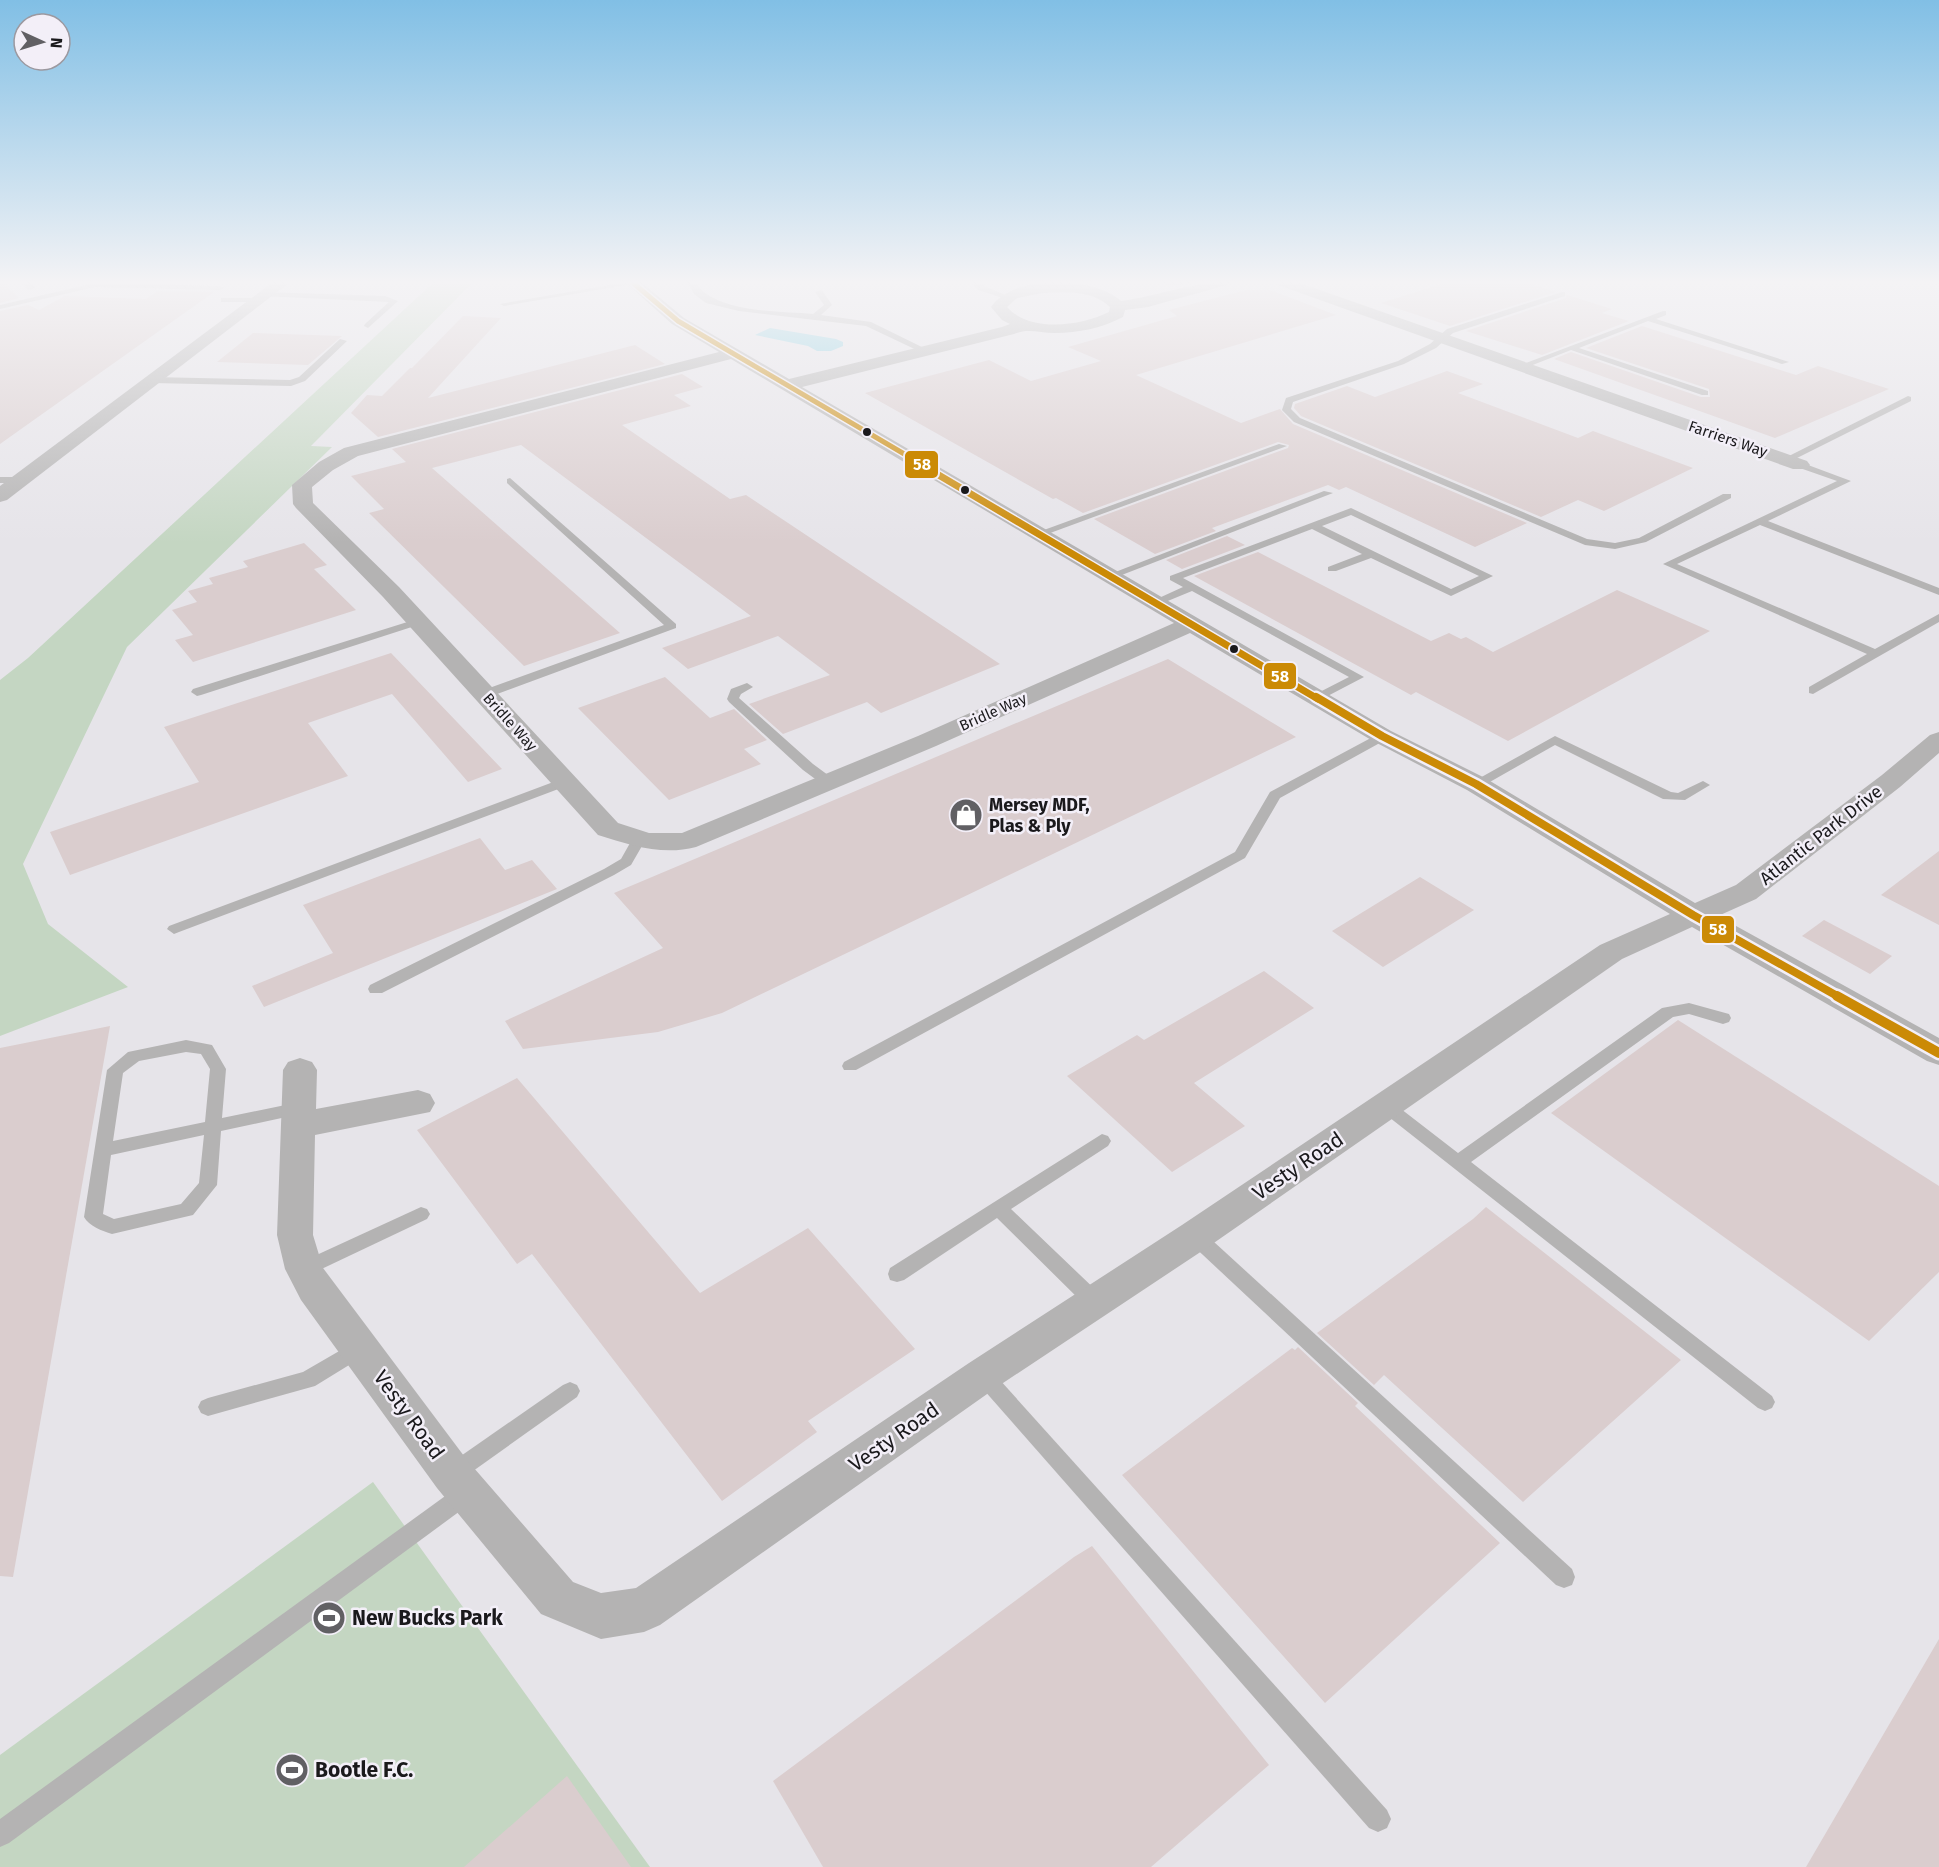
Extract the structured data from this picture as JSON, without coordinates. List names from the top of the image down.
{
  "streets": {
    "street": [
      "Farriers Way",
      "Bridle Way",
      "Atlantic Park Drive",
      "Vesty Road"
    ]
  },
  "crossings": [
    ["Atlantic Park Drive", "Vesty Road"]
  ],
  "places": {
    "shop": ["Mersey MDF, Plas & Ply"],
    "sports": ["New Bucks Park", "Bootle F.C."]
  },
  "lines": ["transit line 58"],
  "north": "right"
}
